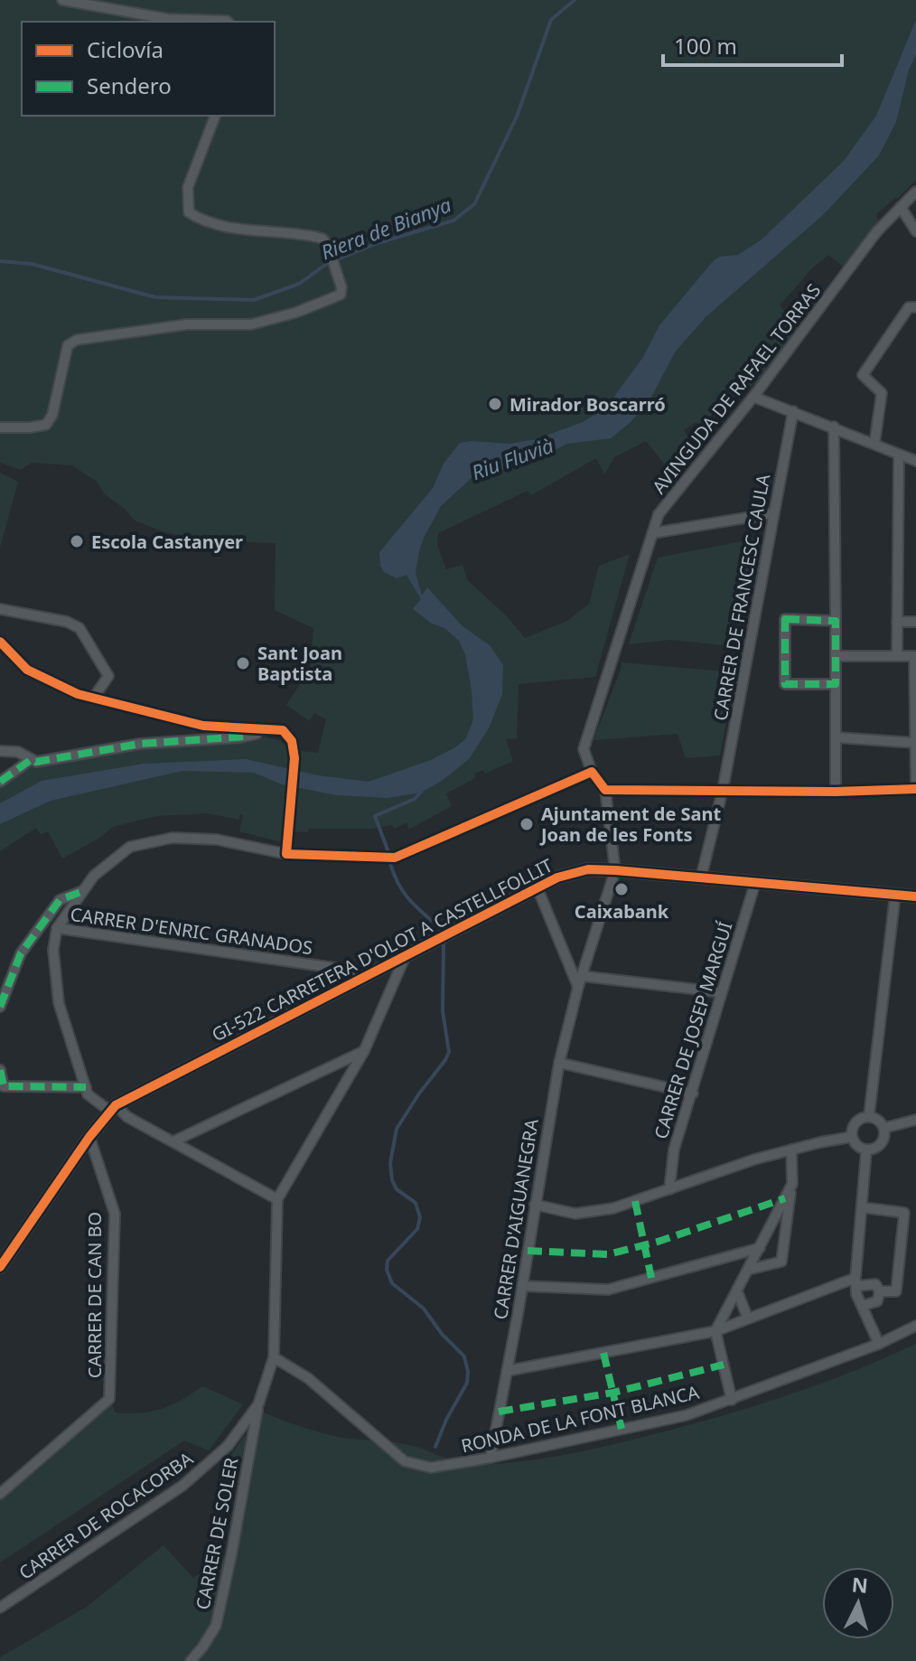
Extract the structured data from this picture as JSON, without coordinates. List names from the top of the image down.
{
  "streets": {
    "street": [
      "AVINGUDA DE RAFAEL TORRAS",
      "CARRER DE FRANCESC CAULA",
      "CARRER D'ENRIC GRANADOS",
      "GI-522 CARRETERA D'OLOT A CASTELLFOLLIT",
      "CARRER DE JOSEP MARGUÍ",
      "CARRER D'AIGUANEGRA",
      "CARRER DE CAN BO",
      "RONDA DE LA FONT BLANCA",
      "CARRER DE ROCACORBA",
      "CARRER DE SOLER"
    ]
  },
  "crossings": [
    ["CARRER DE FRANCESC CAULA", "GI-522 CARRETERA D'OLOT A CASTELLFOLLIT"],
    ["CARRER D'ENRIC GRANADOS", "GI-522 CARRETERA D'OLOT A CASTELLFOLLIT"],
    ["GI-522 CARRETERA D'OLOT A CASTELLFOLLIT", "CARRER DE JOSEP MARGUÍ"],
    ["GI-522 CARRETERA D'OLOT A CASTELLFOLLIT", "CARRER D'AIGUANEGRA"],
    ["GI-522 CARRETERA D'OLOT A CASTELLFOLLIT", "CARRER DE CAN BO"],
    ["CARRER D'AIGUANEGRA", "RONDA DE LA FONT BLANCA"],
    ["RONDA DE LA FONT BLANCA", "CARRER DE ROCACORBA"],
    ["CARRER DE ROCACORBA", "CARRER DE SOLER"]
  ],
  "water": ["Riera de Bianya", "Riu Fluvià"],
  "places": [
    "Mirador Boscarró",
    "Escola Castanyer",
    "Sant Joan Baptista",
    "Ajuntament de Sant Joan de les Fonts",
    "Caixabank"
  ],
  "legend": ["Ciclovía", "Sendero"],
  "scale_bar": "100 m",
  "north": "top"
}
